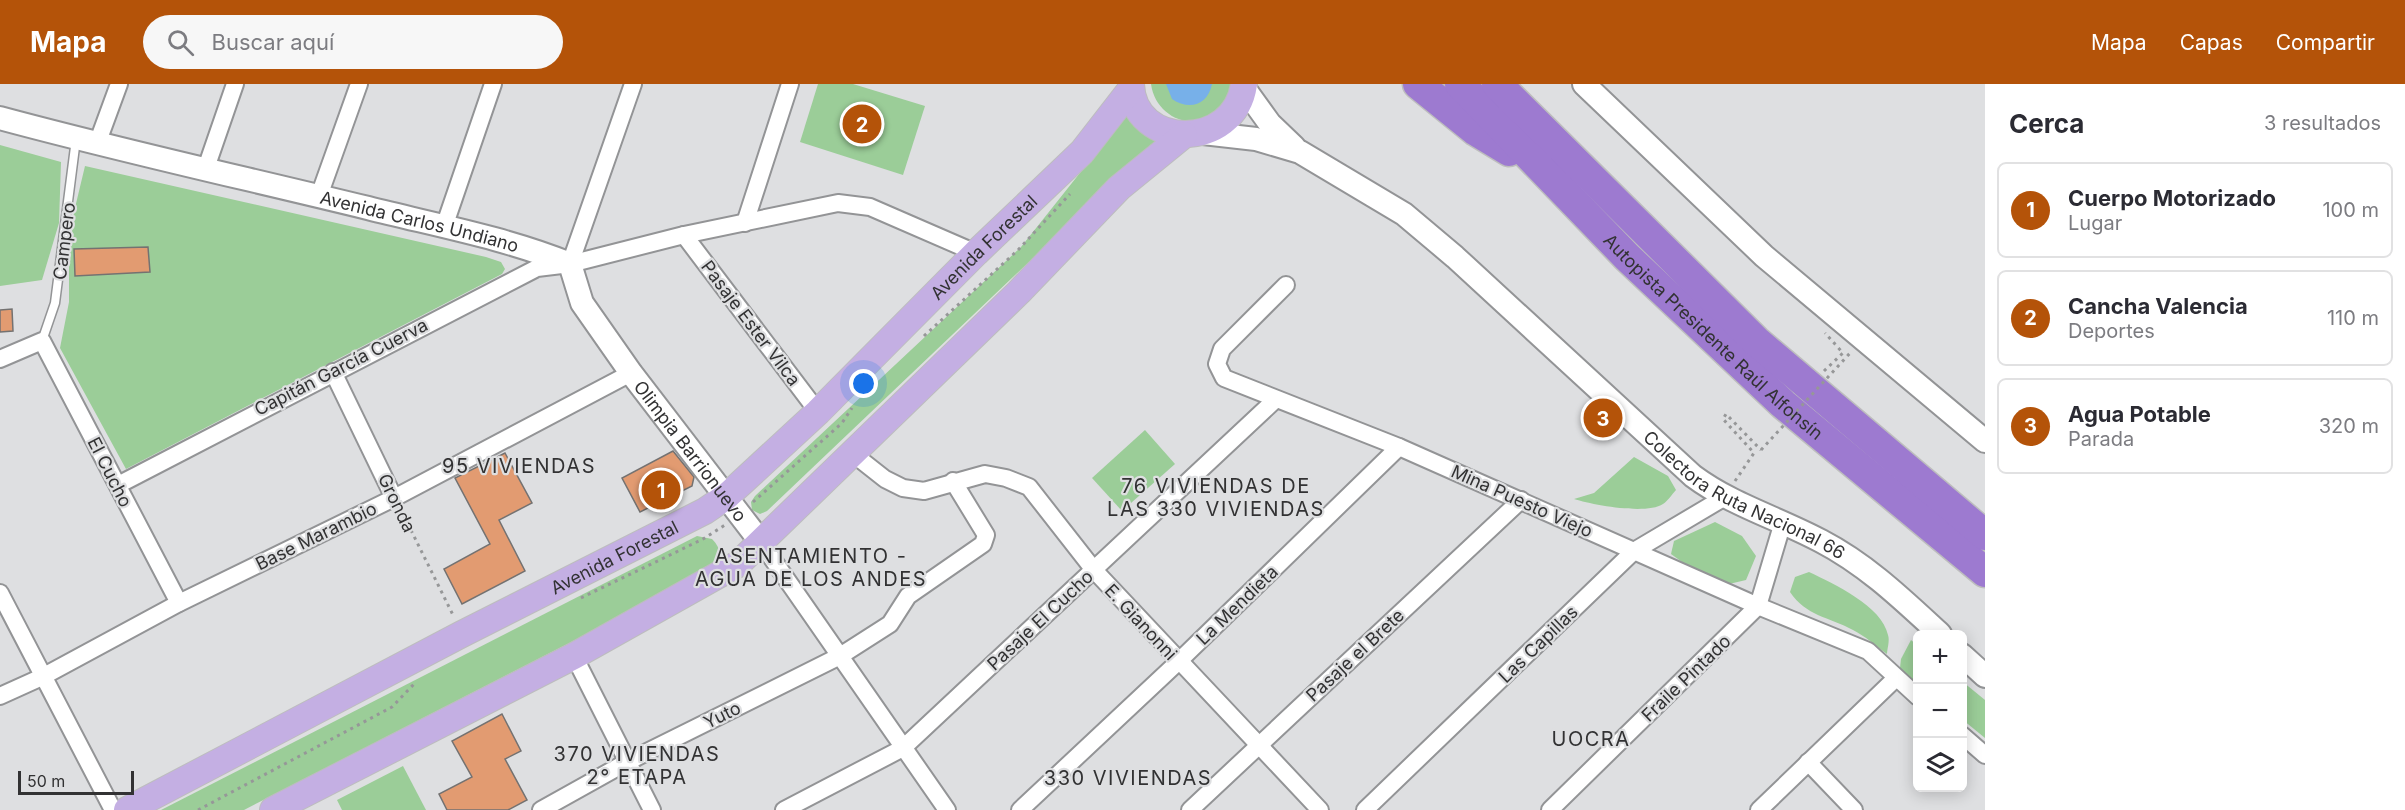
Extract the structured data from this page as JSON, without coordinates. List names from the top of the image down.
{
  "streets": {
    "highway": ["Autopista Presidente Raúl Alfonsín"],
    "main road": ["Avenida Forestal"],
    "street": [
      "Avenida Carlos Undiano",
      "Pasaje Ester Vilca",
      "Capitán García Cuerva",
      "Olimpia Barrionuevo",
      "El Cucho",
      "Colectora Ruta Nacional 66",
      "Mina Puesto Viejo",
      "Gronda",
      "Base Marambio",
      "La Mendieta",
      "Pasaje El Cucho",
      "E. Gianonni",
      "Las Capillas",
      "Pasaje el Brete",
      "Fraile Pintado",
      "Yuto"
    ],
    "lane": ["Campero"]
  },
  "crossings": [
    ["Avenida Carlos Undiano", "Campero"],
    ["Avenida Carlos Undiano", "Capitán García Cuerva"],
    ["Avenida Carlos Undiano", "Olimpia Barrionuevo"],
    ["Campero", "El Cucho"],
    ["Avenida Forestal", "Pasaje Ester Vilca"],
    ["Avenida Forestal", "Olimpia Barrionuevo"],
    ["Avenida Forestal", "Gronda"],
    ["Capitán García Cuerva", "Olimpia Barrionuevo"],
    ["Capitán García Cuerva", "El Cucho"],
    ["Capitán García Cuerva", "Gronda"],
    ["Olimpia Barrionuevo", "Base Marambio"],
    ["Olimpia Barrionuevo", "Pasaje El Cucho"],
    ["Olimpia Barrionuevo", "Yuto"],
    ["El Cucho", "Base Marambio"],
    ["Colectora Ruta Nacional 66", "Las Capillas"],
    ["Colectora Ruta Nacional 66", "Fraile Pintado"],
    ["Mina Puesto Viejo", "La Mendieta"],
    ["Mina Puesto Viejo", "Pasaje El Cucho"],
    ["Mina Puesto Viejo", "Las Capillas"],
    ["Mina Puesto Viejo", "Pasaje el Brete"],
    ["Mina Puesto Viejo", "Fraile Pintado"],
    ["Gronda", "Base Marambio"],
    ["La Mendieta", "E. Gianonni"],
    ["Pasaje El Cucho", "E. Gianonni"],
    ["E. Gianonni", "Pasaje el Brete"],
    ["E. Gianonni", "Yuto"]
  ],
  "districts": [
    "95 VIVIENDAS",
    "76 VIVIENDAS DE LAS 330 VIVIENDAS",
    "ASENTAMIENTO - AGUA DE LOS ANDES",
    "UOCRA",
    "370 VIVIENDAS 2° ETAPA",
    "330 VIVIENDAS"
  ],
  "scale_bar": "50 m",
  "page": {
    "header": "Mapa",
    "search": "Buscar aquí",
    "nav": ["Mapa", "Capas", "Compartir"],
    "heading": ["Cerca", "3 resultados"],
    "pins": ["2", "3", "1"],
    "list": [
      {
        "mark": "1",
        "name": "Cuerpo Motorizado",
        "note": "Lugar",
        "value": "100 m"
      },
      {
        "mark": "2",
        "name": "Cancha Valencia",
        "note": "Deportes",
        "value": "110 m"
      },
      {
        "mark": "3",
        "name": "Agua Potable",
        "note": "Parada",
        "value": "320 m"
      }
    ],
    "map_buttons": ["+", "−"],
    "scale": "50 m"
  }
}
